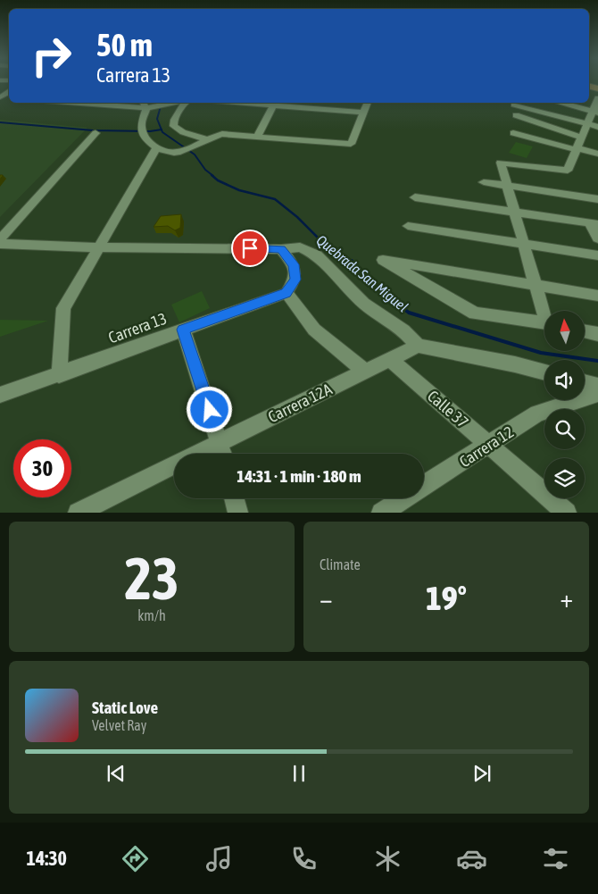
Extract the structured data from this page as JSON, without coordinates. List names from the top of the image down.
{
  "streets": {
    "street": [
      "Carrera 13",
      "Carrera 12A",
      "Calle 37",
      "Carrera 12"
    ]
  },
  "crossings": [
    ["Carrera 12A", "Calle 37"],
    ["Calle 37", "Carrera 12"]
  ],
  "water": ["Quebrada San Miguel"],
  "north": "top",
  "page": {
    "turn": ["50 m", "Carrera 13"],
    "limit": "30",
    "trip": "14:31 · 1 min · 180 m",
    "tile": [
      ["23", "km/h"],
      "Climate"
    ],
    "heat": ["−", "19°", "+"],
    "song": ["Static Love", "Velvet Ray"],
    "tabs": "14:30"
  }
}
